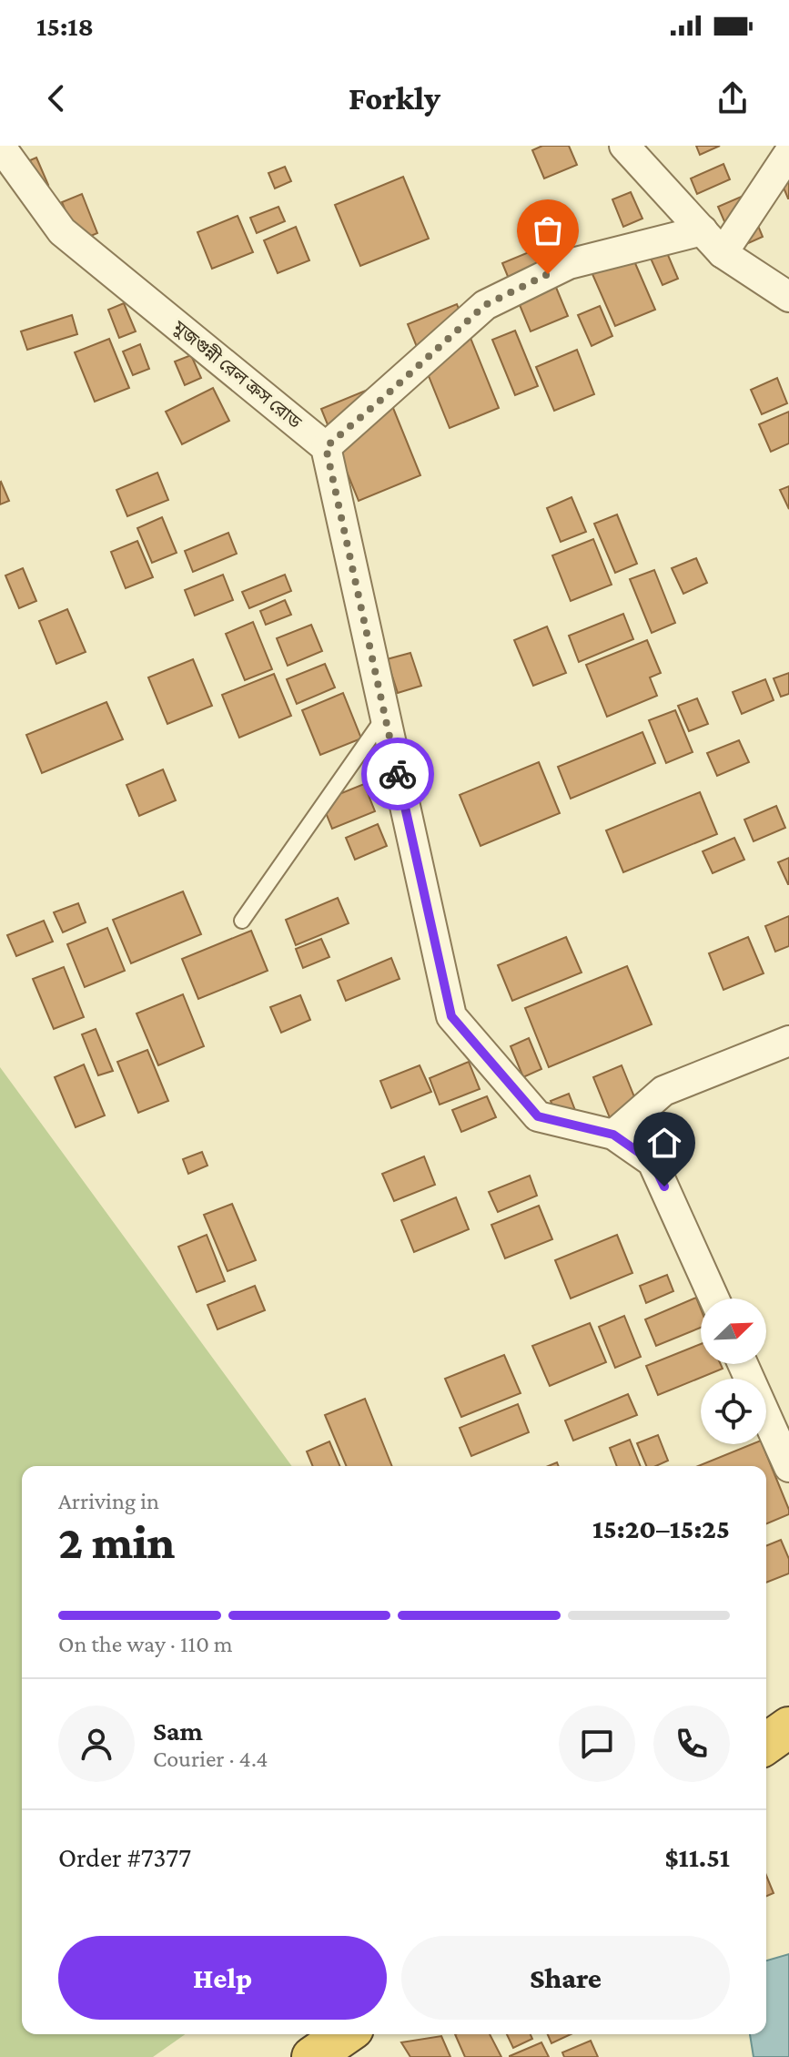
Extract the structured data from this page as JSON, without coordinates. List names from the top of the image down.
{
  "streets": {
    "street": ["মুজগুন্নী রেল ক্রস রোড"]
  },
  "north": "top right",
  "page": {
    "status": "15:18",
    "header": "Forkly",
    "heading": ["2 min", "Arriving in", "15:20–15:25"],
    "panel": [
      "Sam",
      "Courier · 4.4",
      "Order #7377",
      "$11.51"
    ],
    "bar": "On the way · 110 m",
    "buttons": ["Help", "Share"]
  }
}
